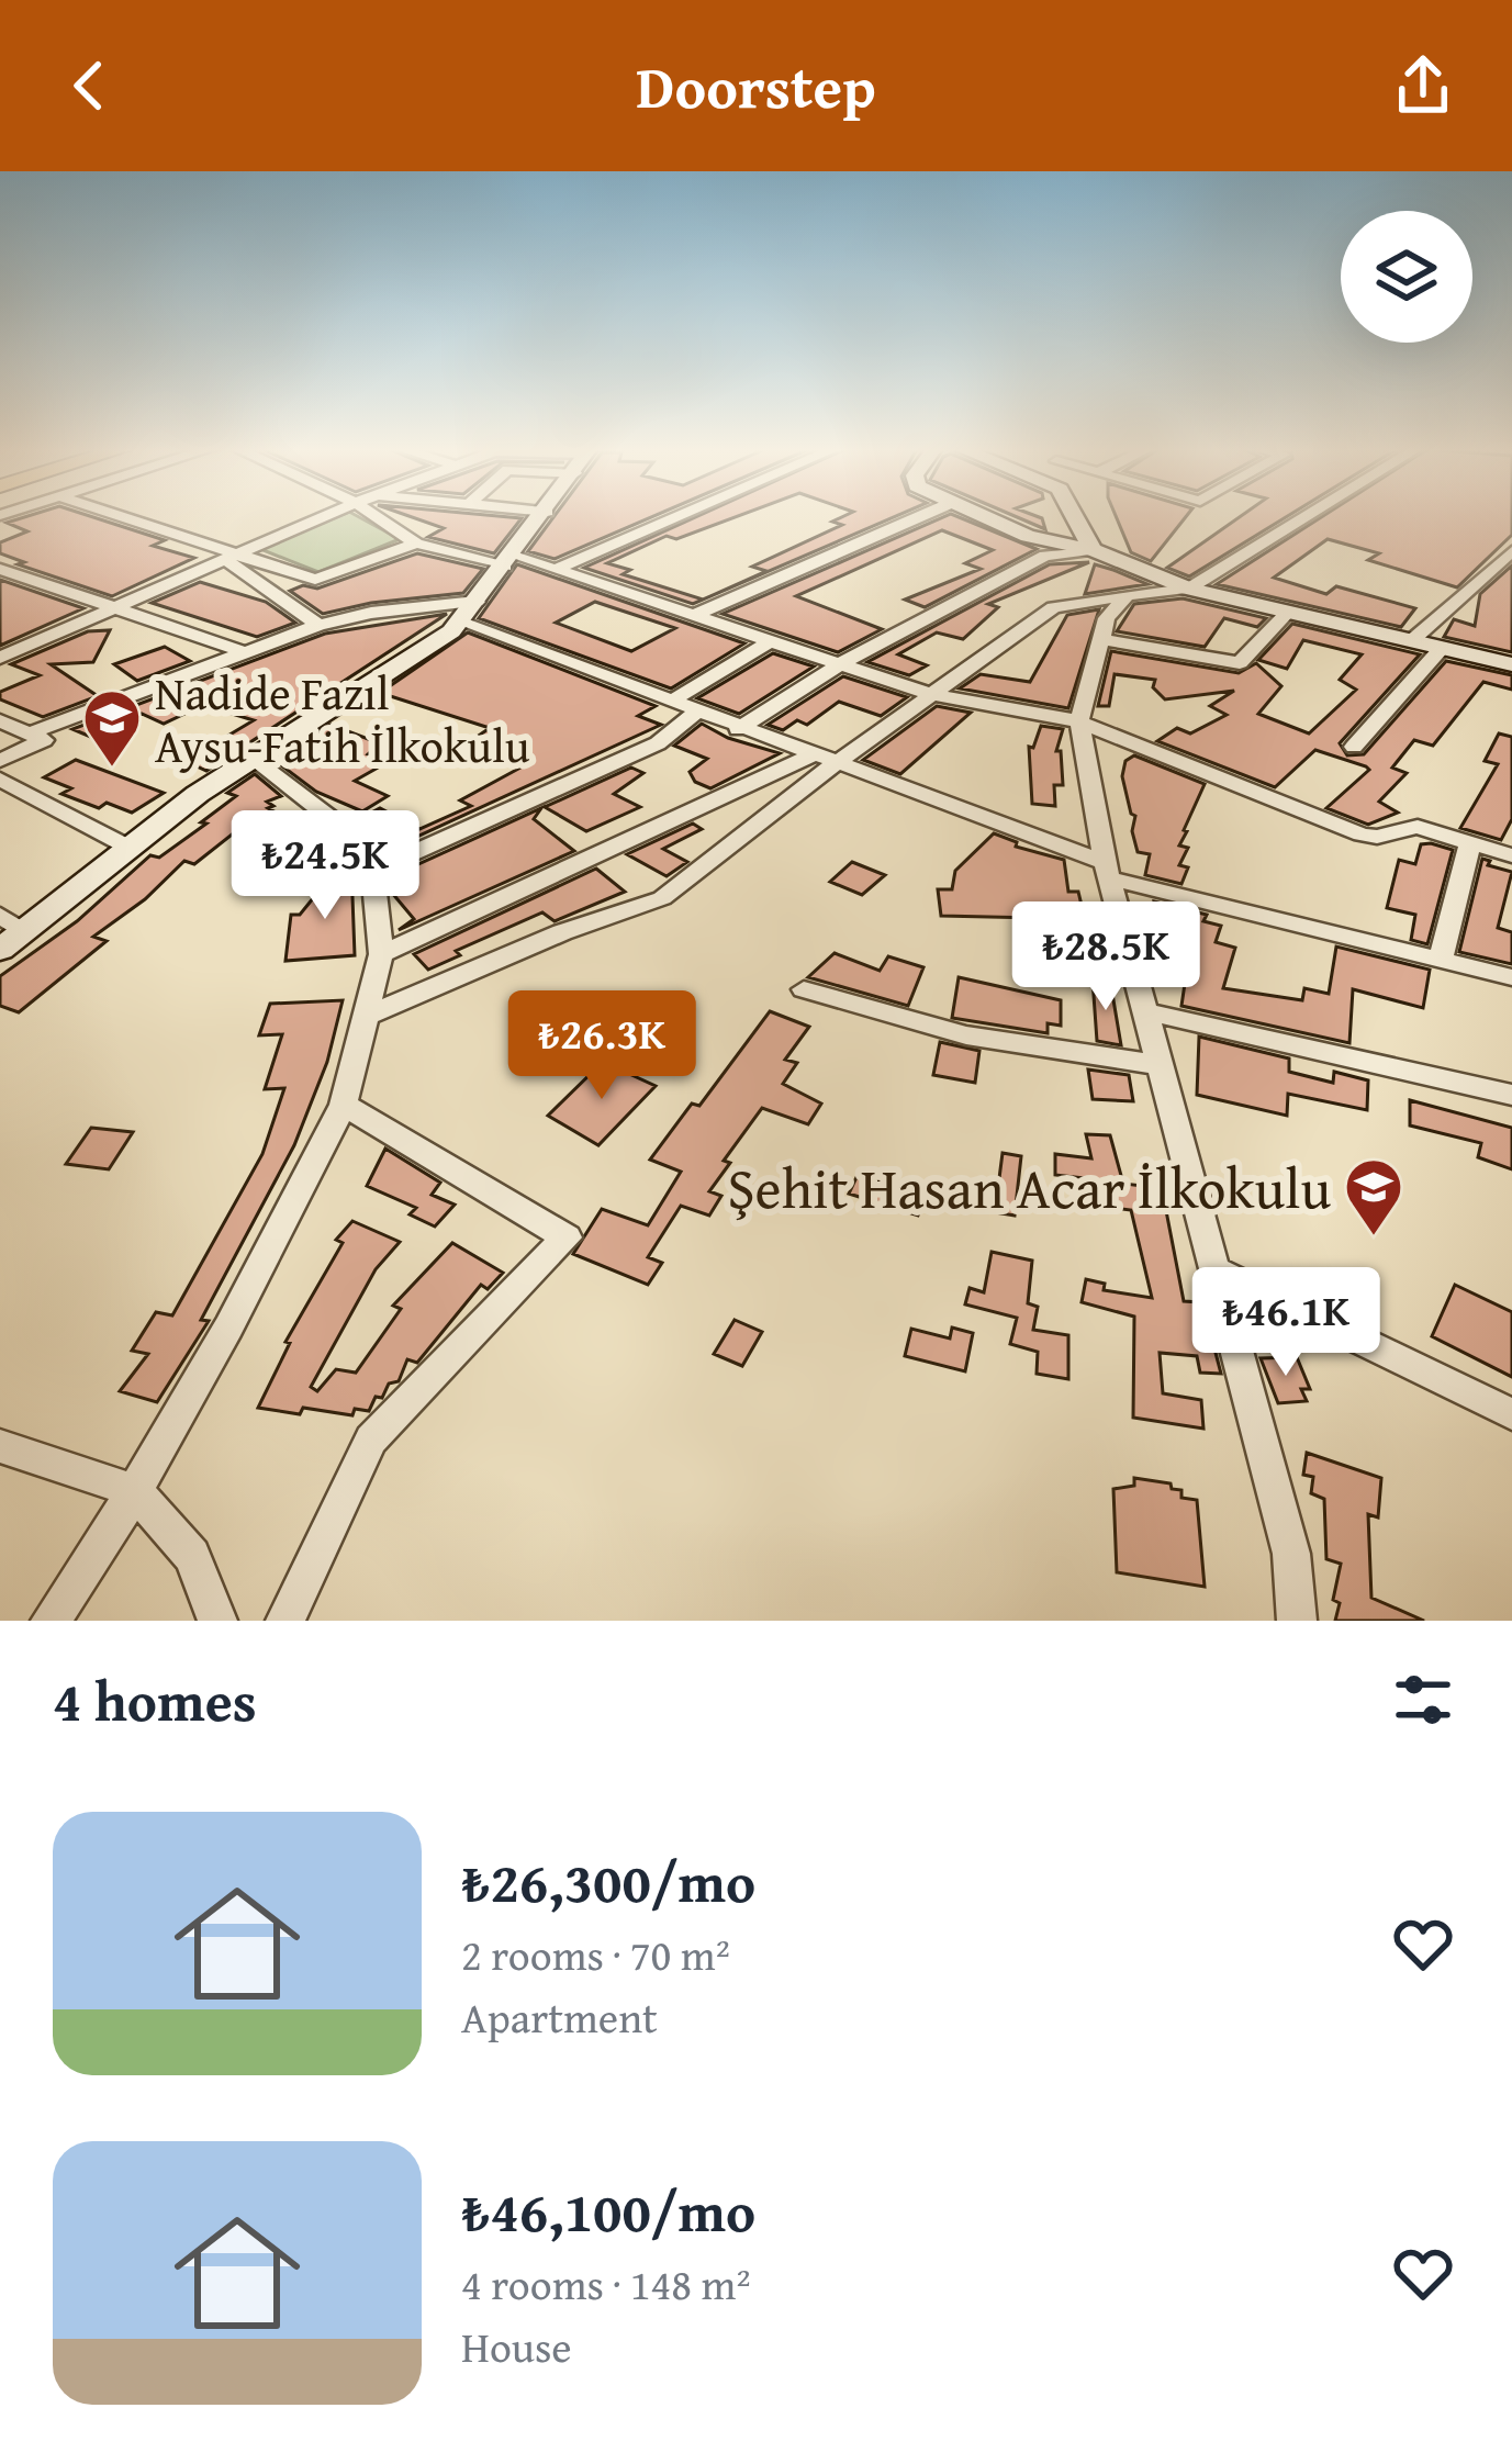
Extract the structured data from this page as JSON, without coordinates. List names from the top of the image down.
{
  "places": {
    "school or university": ["Nadide Fazıl Aysu-Fatih İlkokulu", "Şehit Hasan Acar İlkokulu"]
  },
  "page": {
    "header": "Doorstep",
    "price": [
      "₺24.5K",
      "₺28.5K",
      "₺26.3K",
      "₺46.1K"
    ],
    "heading": "4 homes",
    "list": [
      {
        "name": "₺26,300/mo",
        "note": "2 rooms · 70 m² · Apartment"
      },
      {
        "name": "₺46,100/mo",
        "note": "4 rooms · 148 m² · House"
      }
    ]
  }
}
